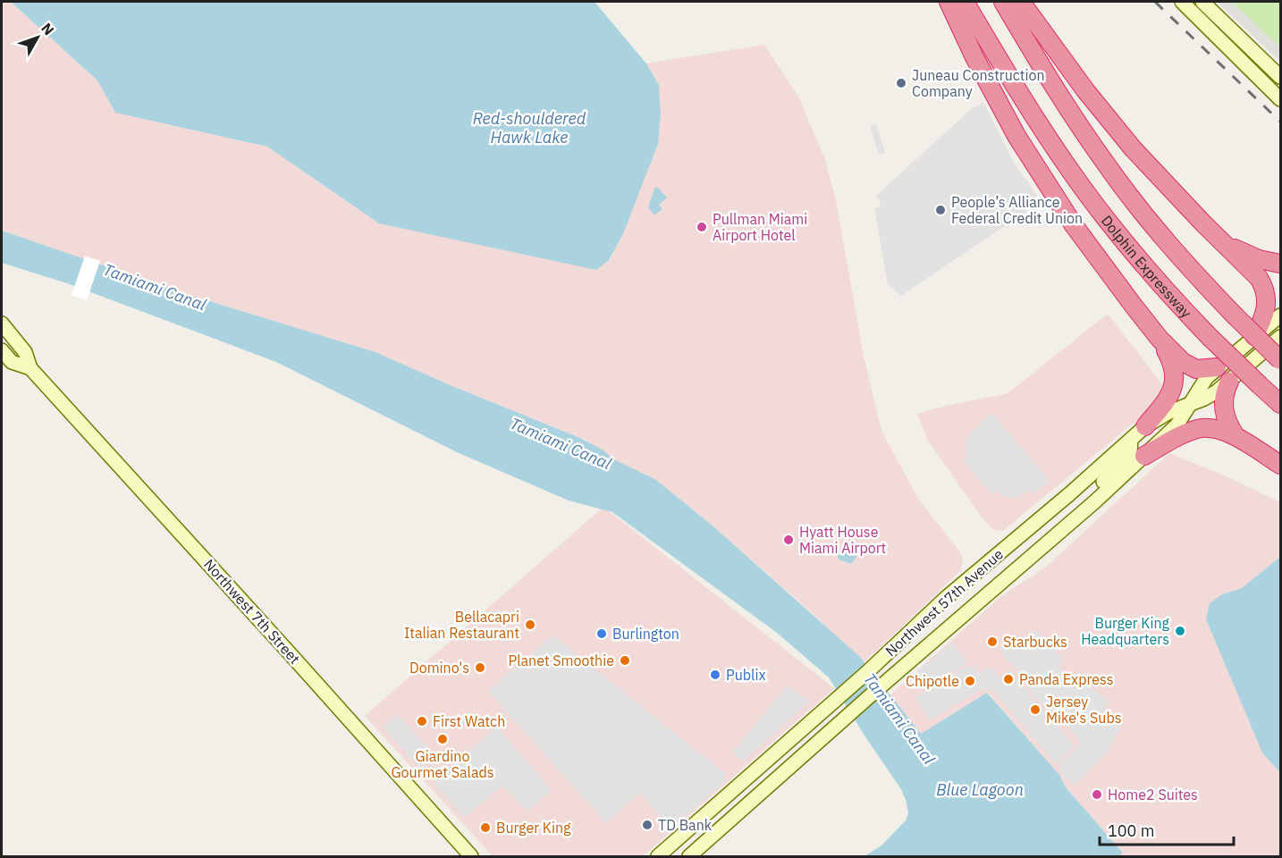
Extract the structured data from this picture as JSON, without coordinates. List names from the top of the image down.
{
  "streets": {
    "highway": ["Dolphin Expressway"],
    "main road": ["Northwest 57th Avenue", "Northwest 7th Street"]
  },
  "water": ["Red-shouldered Hawk Lake", "Tamiami Canal", "Blue Lagoon"],
  "places": [
    "Juneau Construction Company",
    "People’s Alliance Federal Credit Union",
    "Pullman Miami Airport Hotel",
    "Hyatt House Miami Airport",
    "Bellacapri Italian Restaurant",
    "Burger King Headquarters",
    "Burlington",
    "Starbucks",
    "Planet Smoothie",
    "Domino's",
    "Publix",
    "Panda Express",
    "Chipotle",
    "Jersey Mike's Subs",
    "First Watch",
    "Giardino Gourmet Salads",
    "Home2 Suites",
    "TD Bank",
    "Burger King"
  ],
  "scale_bar": "100 m",
  "north": "top right"
}
